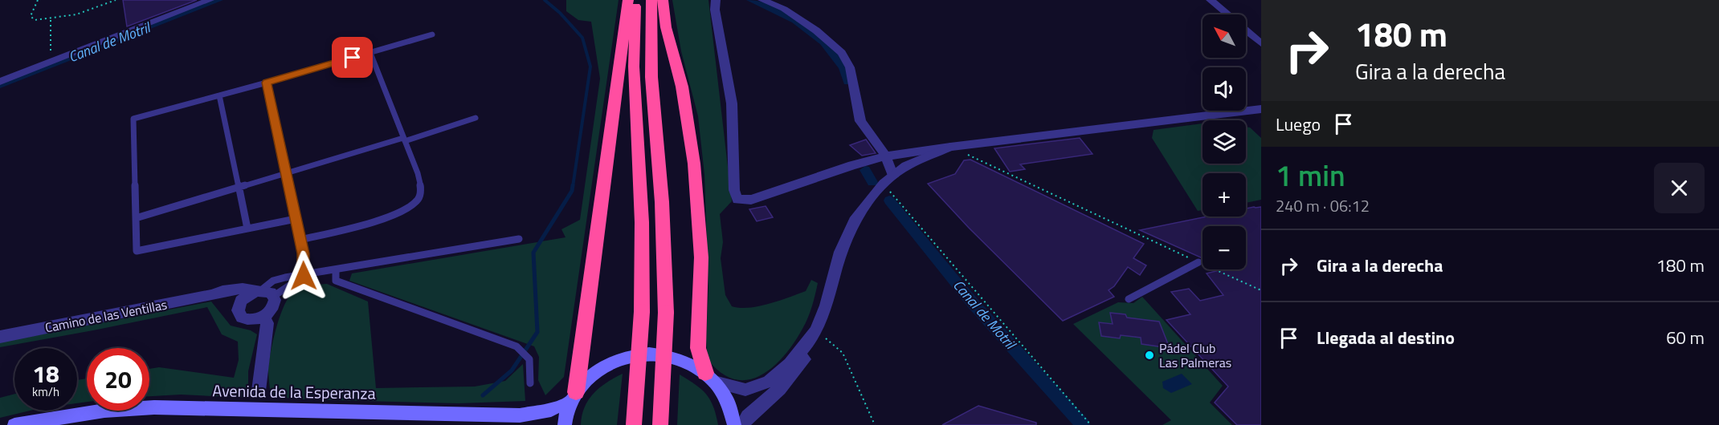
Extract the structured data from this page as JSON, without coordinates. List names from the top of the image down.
{
  "streets": {
    "main road": ["Avenida de la Esperanza"],
    "street": ["Camino de las Ventillas"]
  },
  "water": ["Canal de Motril"],
  "places": ["Pádel Club Las Palmeras"],
  "north": "top left",
  "page": {
    "turn": ["180 m", "Gira a la derecha"],
    "map_buttons": ["+", "−"],
    "then": "Luego",
    "heading": ["1 min", "240 m · 06:12"],
    "list": [
      {
        "name": "Gira a la derecha",
        "value": "180 m"
      },
      {
        "name": "Llegada al destino",
        "value": "60 m"
      }
    ],
    "speed": "18 km/h",
    "limit": "20"
  }
}
